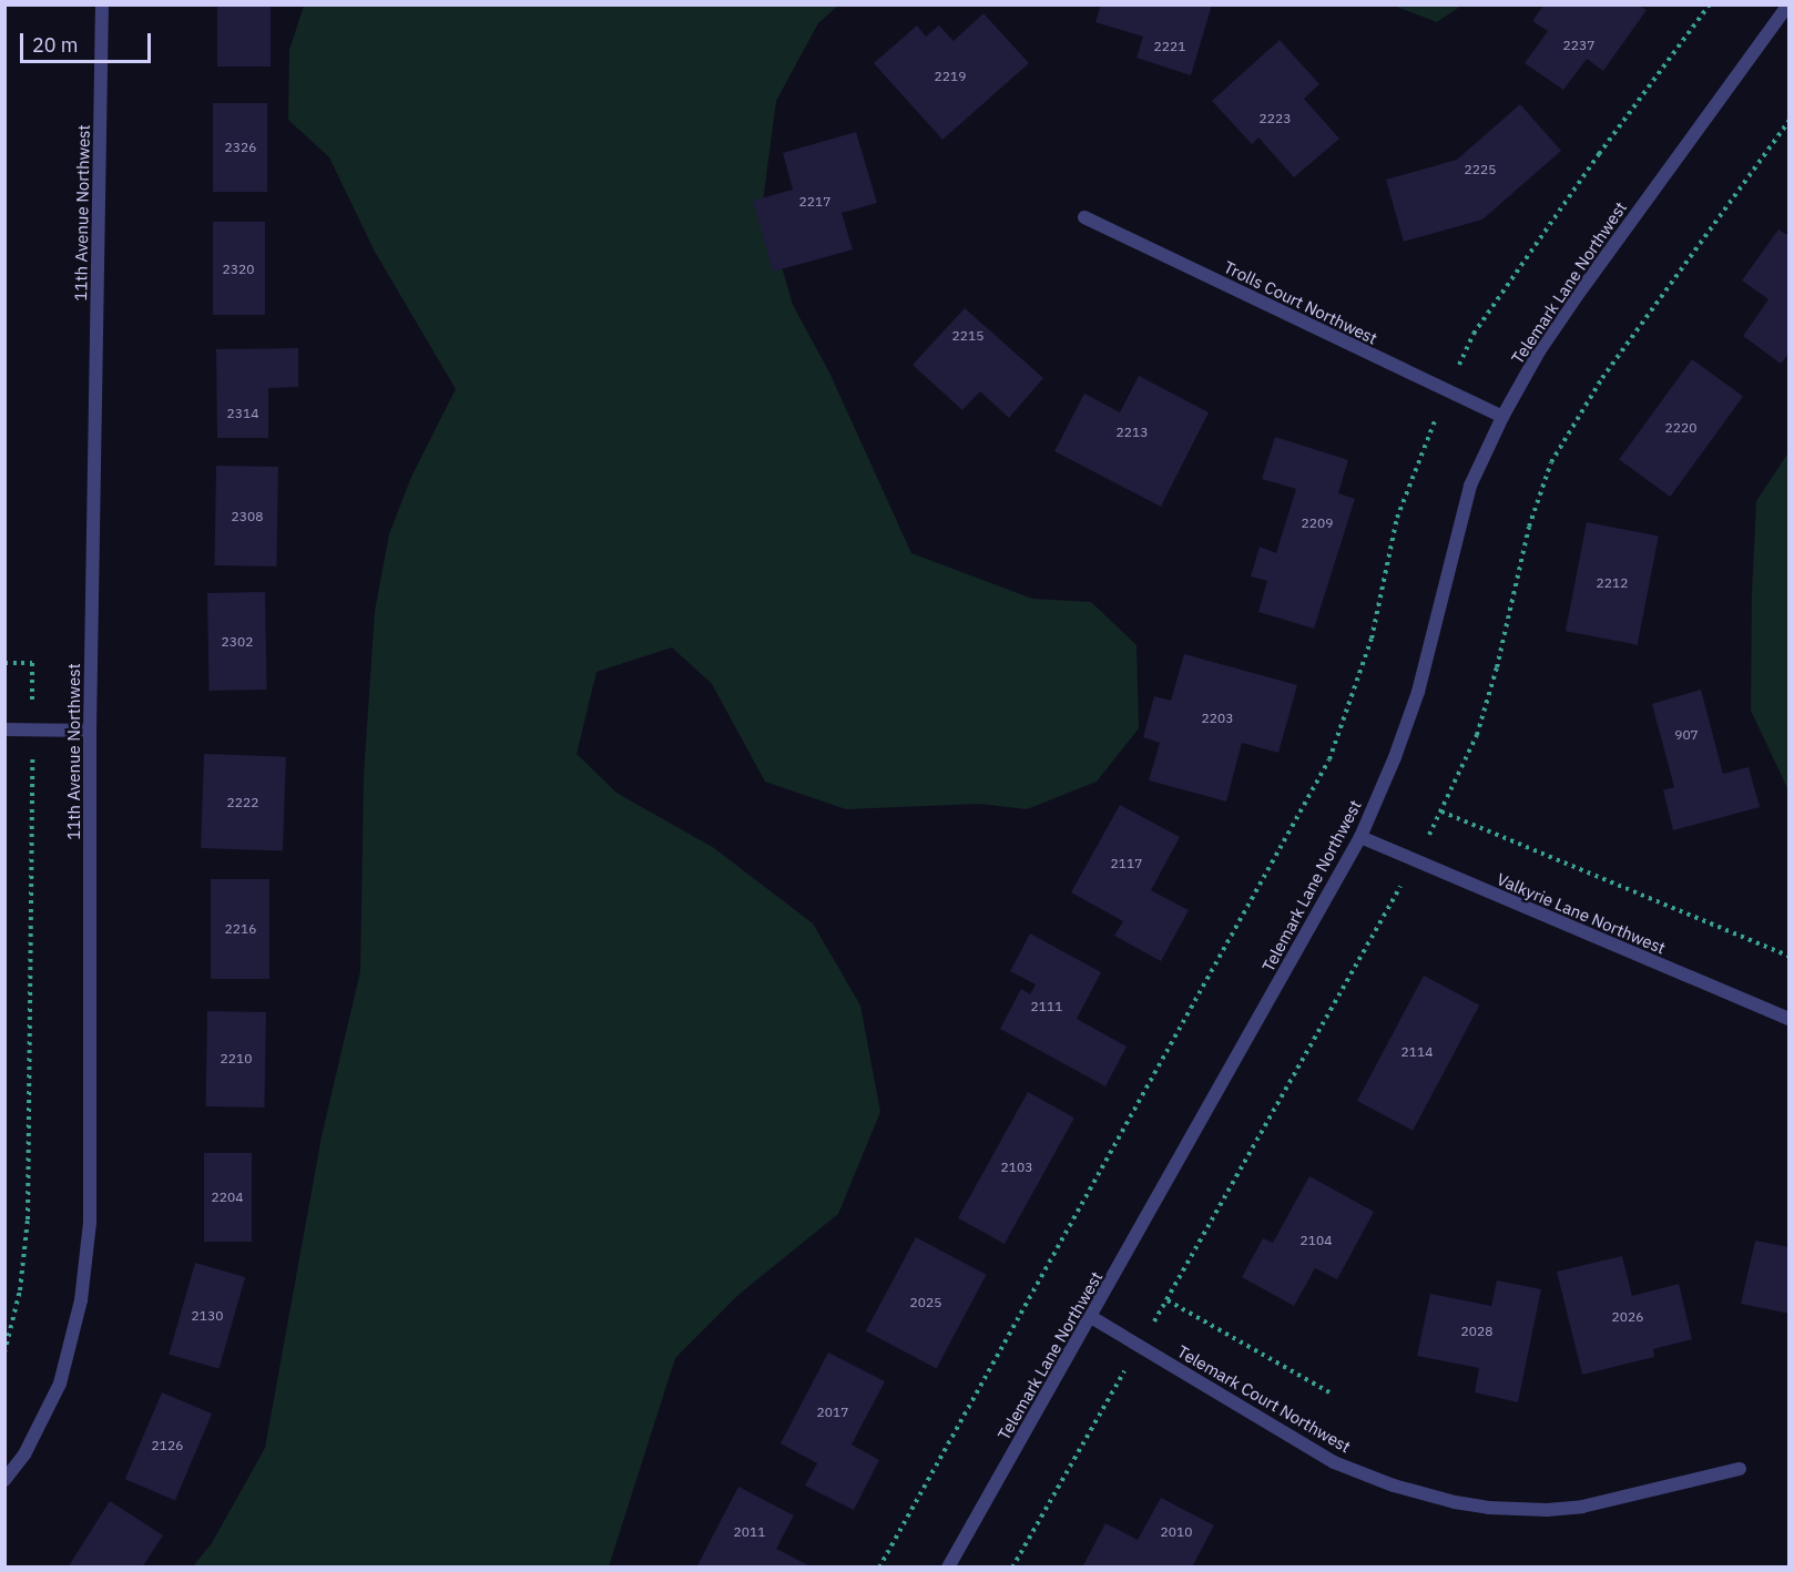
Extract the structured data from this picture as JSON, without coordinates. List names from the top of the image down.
{
  "streets": {
    "street": [
      "11th Avenue Northwest",
      "Telemark Lane Northwest",
      "Trolls Court Northwest",
      "Valkyrie Lane Northwest",
      "Telemark Court Northwest"
    ]
  },
  "crossings": [
    ["Telemark Lane Northwest", "Trolls Court Northwest"],
    ["Telemark Lane Northwest", "Valkyrie Lane Northwest"],
    ["Telemark Lane Northwest", "Telemark Court Northwest"]
  ],
  "house_numbers": [
    "2237",
    "2221",
    "2219",
    "2223",
    "2326",
    "2225",
    "2217",
    "2320",
    "2215",
    "2314",
    "2220",
    "2213",
    "2308",
    "2209",
    "2212",
    "2302",
    "2203",
    "907",
    "2222",
    "2117",
    "2216",
    "2111",
    "2114",
    "2210",
    "2103",
    "2204",
    "2104",
    "2025",
    "2130",
    "2026",
    "2028",
    "2017",
    "2126",
    "2011",
    "2010"
  ],
  "scale_bar": "20 m"
}
